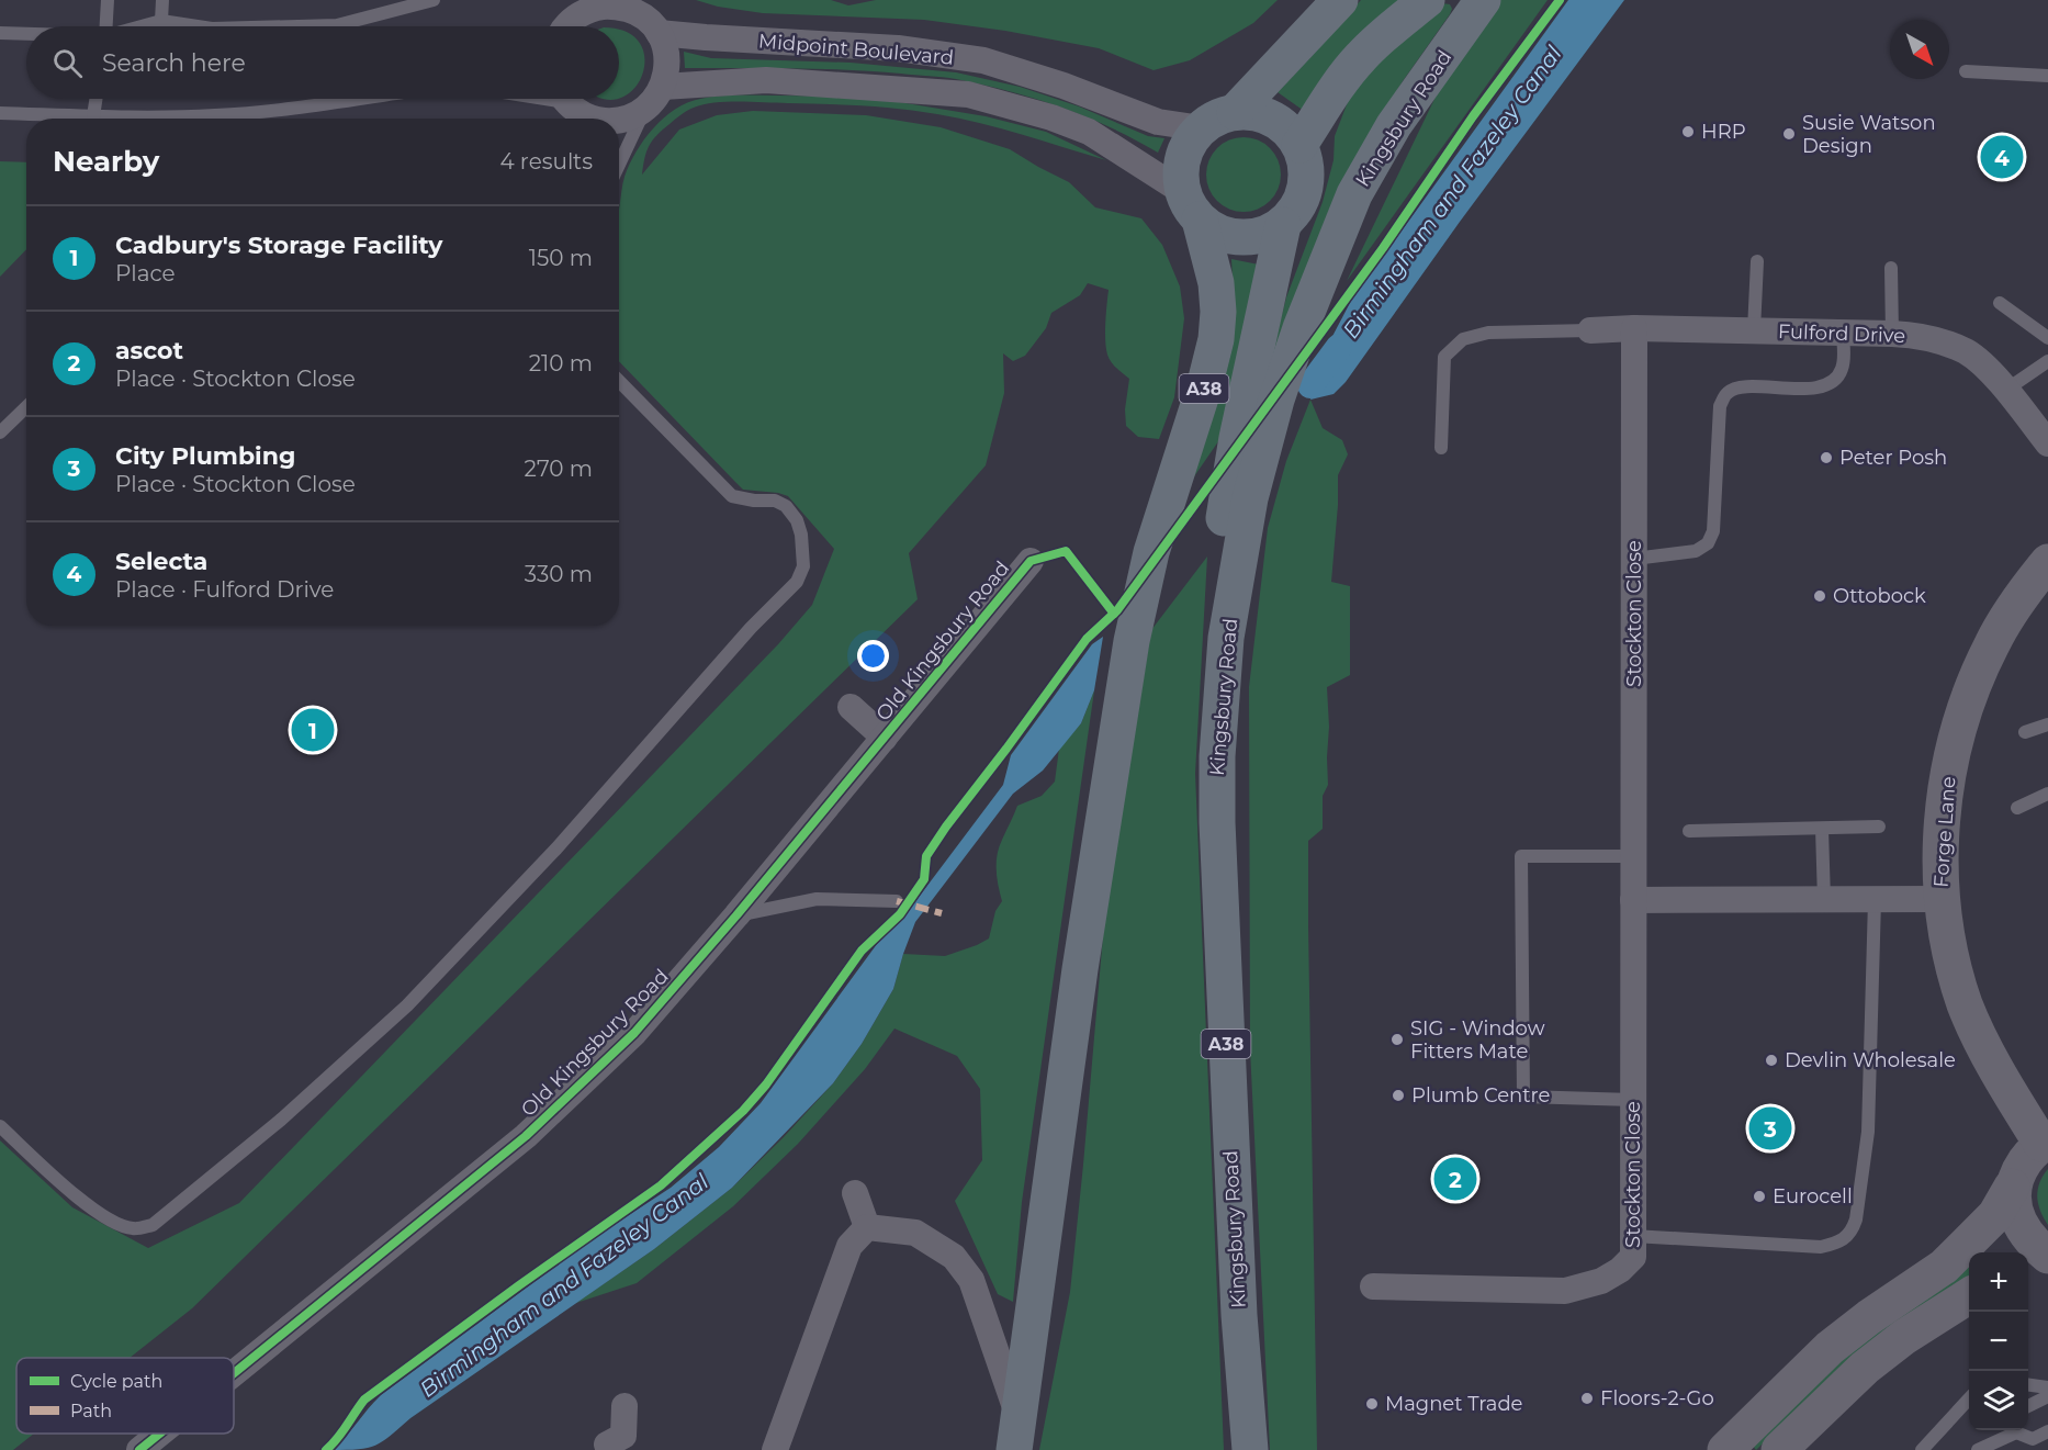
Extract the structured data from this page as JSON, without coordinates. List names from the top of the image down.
{
  "streets": {
    "highway": ["Kingsbury Road", "A38"],
    "street": [
      "Midpoint Boulevard",
      "Fulford Drive",
      "Stockton Close",
      "Old Kingsbury Road",
      "Forge Lane"
    ]
  },
  "crossings": [
    ["Midpoint Boulevard", "A38"],
    ["Kingsbury Road", "A38"],
    ["Fulford Drive", "Stockton Close"]
  ],
  "water": ["Birmingham and Fazeley Canal"],
  "places": [
    "HRP",
    "Susie Watson Design",
    "Peter Posh",
    "Ottobock",
    "SIG - Window Fitters Mate",
    "Devlin Wholesale",
    "Plumb Centre",
    "Eurocell",
    "Floors-2-Go",
    "Magnet Trade"
  ],
  "legend": ["Cycle path", "Path"],
  "north": "bottom right",
  "page": {
    "search": "Search here",
    "heading": ["Nearby", "4 results"],
    "pins": [
      "4",
      "1",
      "3",
      "2"
    ],
    "list": [
      {
        "mark": "1",
        "name": "Cadbury's Storage Facility",
        "note": "Place",
        "value": "150 m"
      },
      {
        "mark": "2",
        "name": "ascot",
        "note": "Place · Stockton Close",
        "value": "210 m"
      },
      {
        "mark": "3",
        "name": "City Plumbing",
        "note": "Place · Stockton Close",
        "value": "270 m"
      },
      {
        "mark": "4",
        "name": "Selecta",
        "note": "Place · Fulford Drive",
        "value": "330 m"
      }
    ],
    "map_buttons": ["+", "−"]
  }
}
